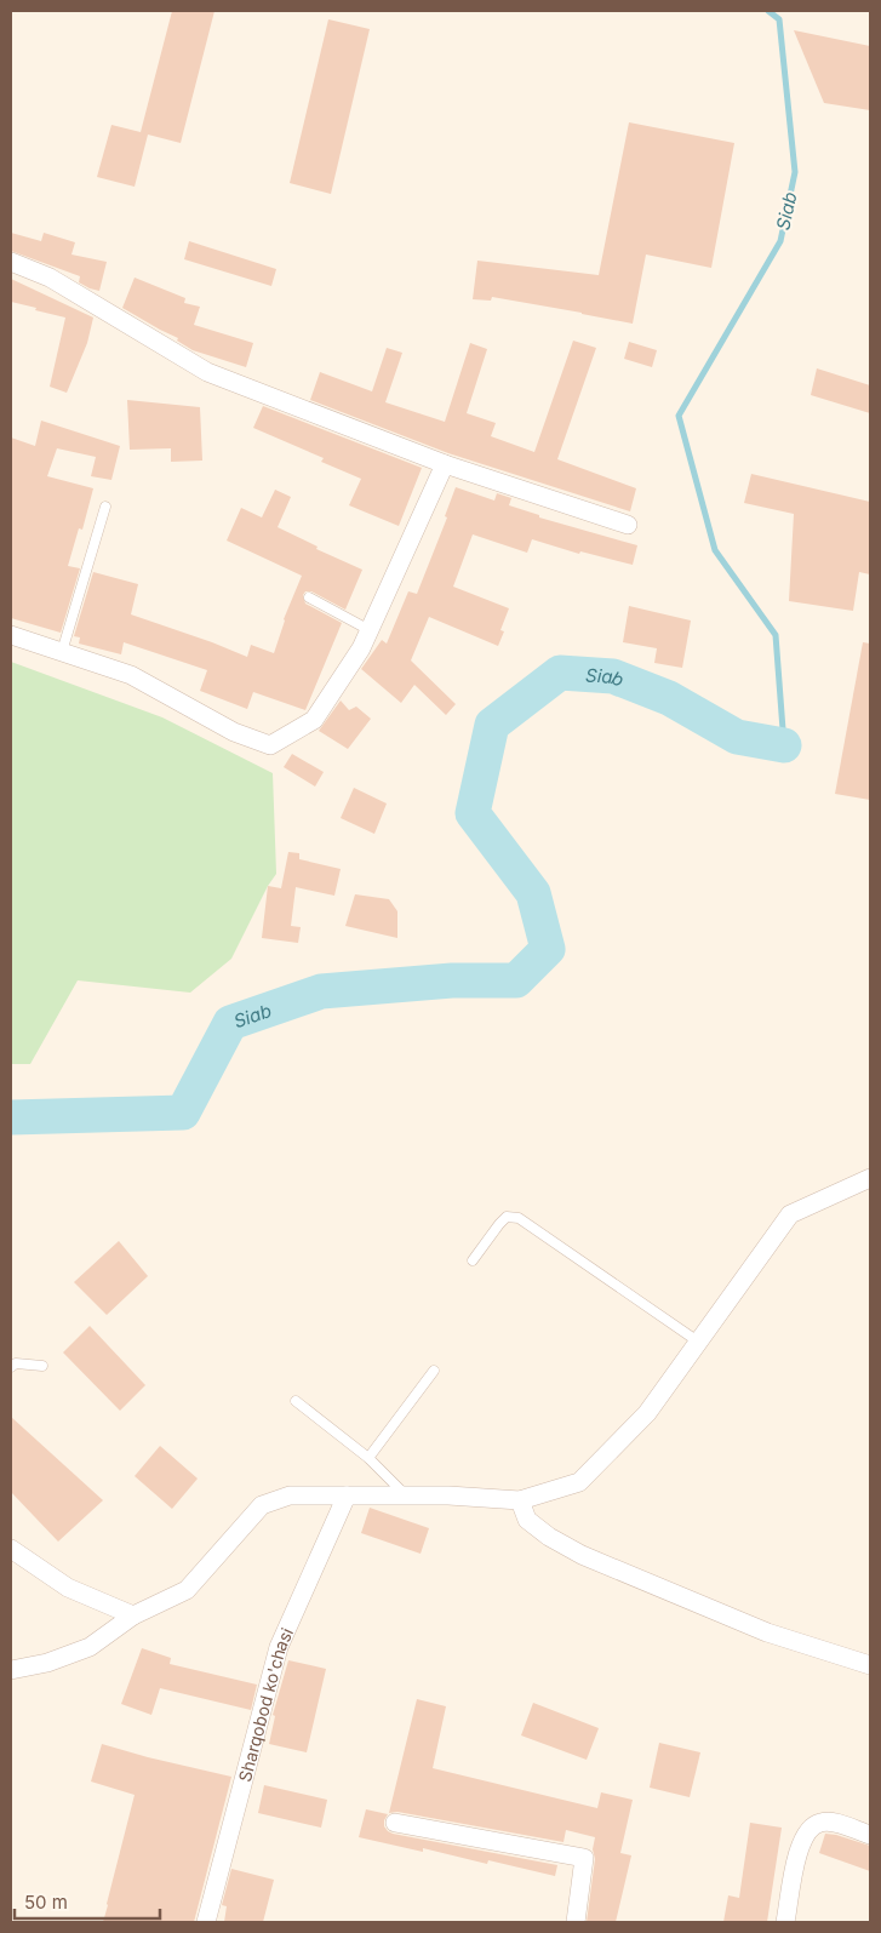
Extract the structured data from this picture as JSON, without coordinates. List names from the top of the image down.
{
  "streets": {
    "street": ["Sharqobod ko'chasi"]
  },
  "water": ["Siab"],
  "scale_bar": "50 m"
}
